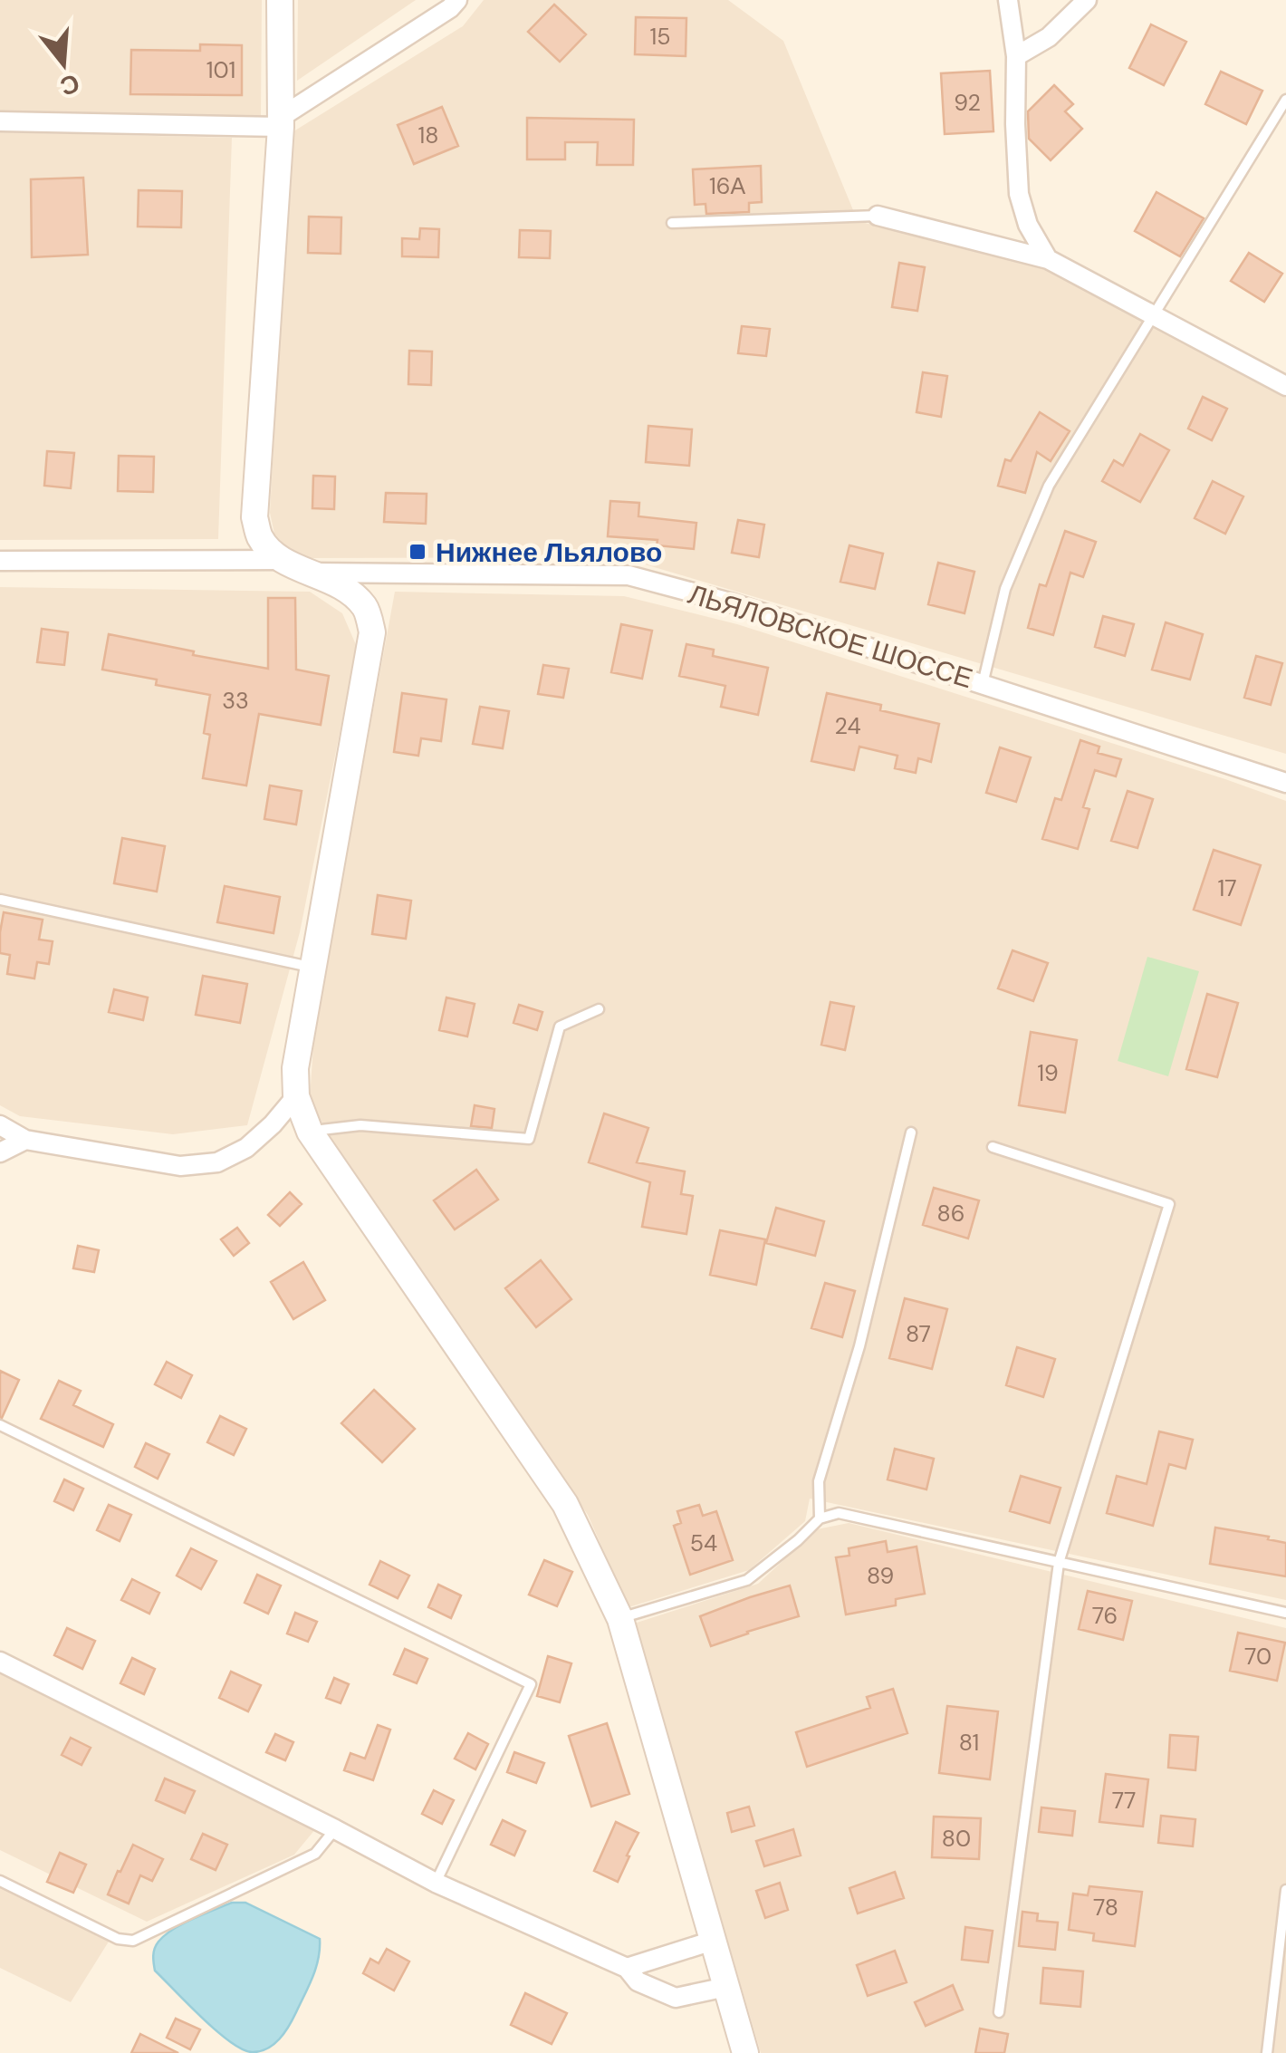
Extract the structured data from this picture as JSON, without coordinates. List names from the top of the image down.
{
  "streets": {
    "street": ["ЛЬЯЛОВСКОЕ ШОССЕ"]
  },
  "places": {
    "transit": ["Нижнее Льялово"]
  },
  "house_numbers": [
    "15",
    "101",
    "92",
    "18",
    "16А",
    "33",
    "24",
    "17",
    "19",
    "86",
    "87",
    "54",
    "89",
    "76",
    "70",
    "81",
    "77",
    "80",
    "78"
  ],
  "north": "bottom"
}
